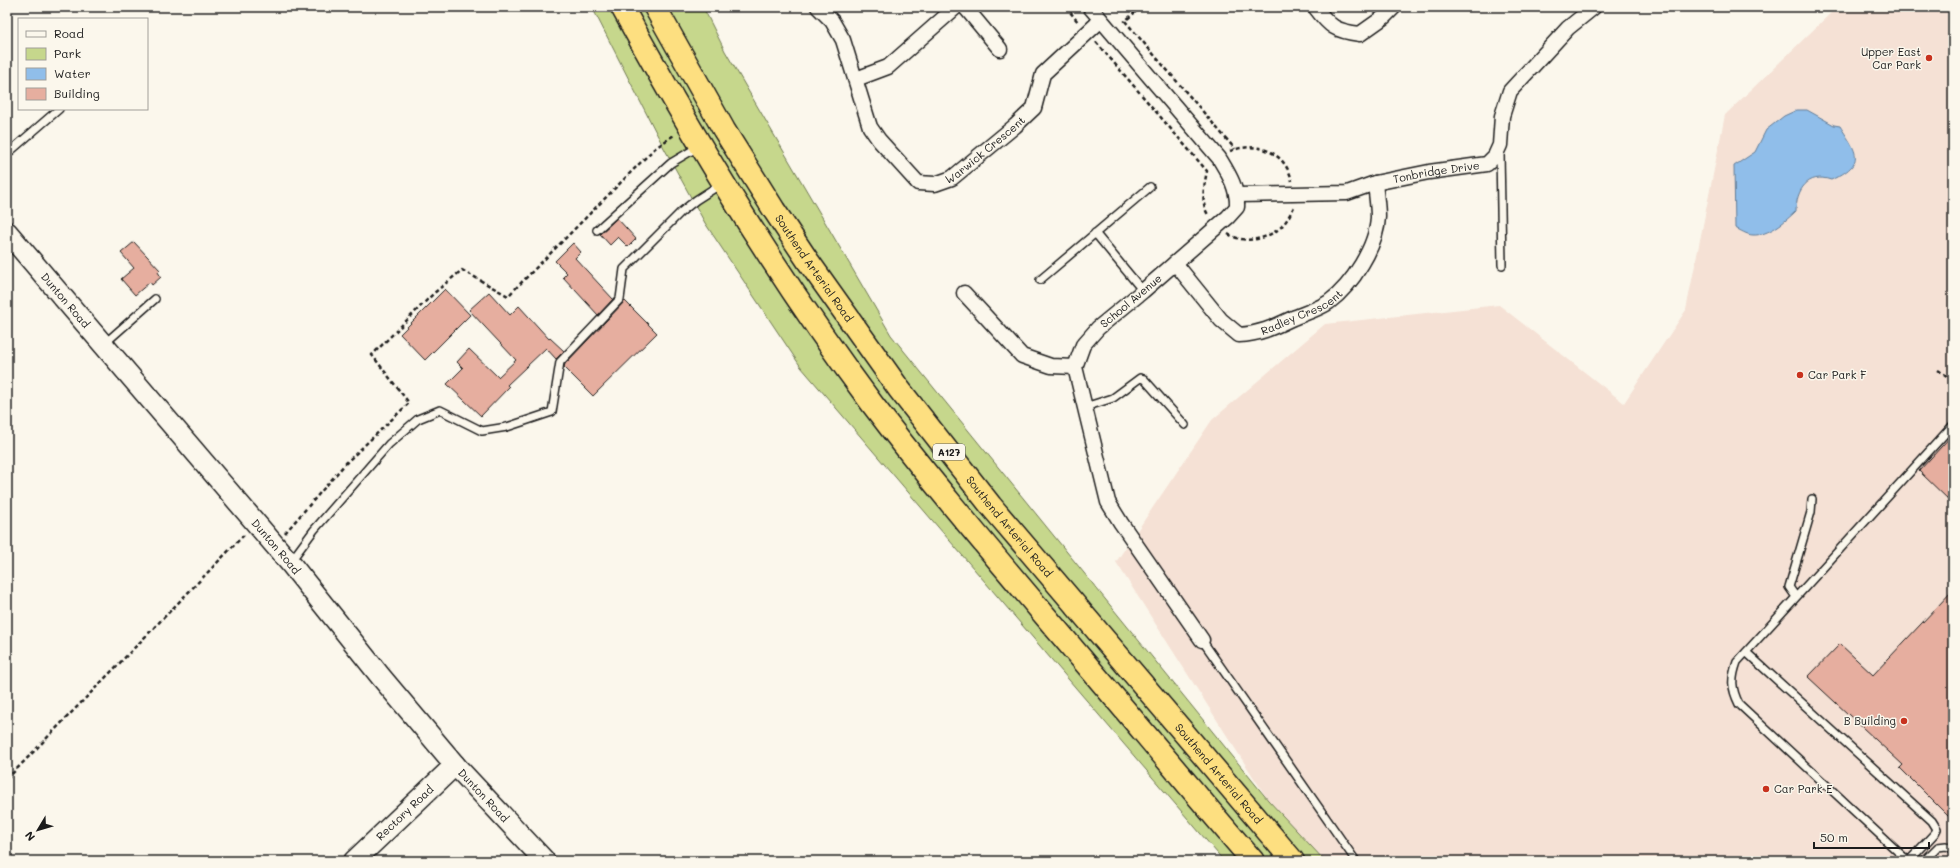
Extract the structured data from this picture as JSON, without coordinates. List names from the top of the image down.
{
  "streets": {
    "highway": ["Southend Arterial Road", "A127"],
    "street": [
      "Warwick Crescent",
      "Tonbridge Drive",
      "Dunton Road",
      "School Avenue",
      "Radley Crescent",
      "Rectory Road"
    ]
  },
  "crossings": [
    ["Tonbridge Drive", "School Avenue"],
    ["Tonbridge Drive", "Radley Crescent"],
    ["Dunton Road", "Rectory Road"],
    ["School Avenue", "Radley Crescent"]
  ],
  "places": [
    "Upper East Car Park",
    "Car Park F",
    "B Building",
    "Car Park E"
  ],
  "legend": [
    "Road",
    "Park",
    "Water",
    "Building"
  ],
  "scale_bar": "50 m",
  "north": "bottom left"
}
